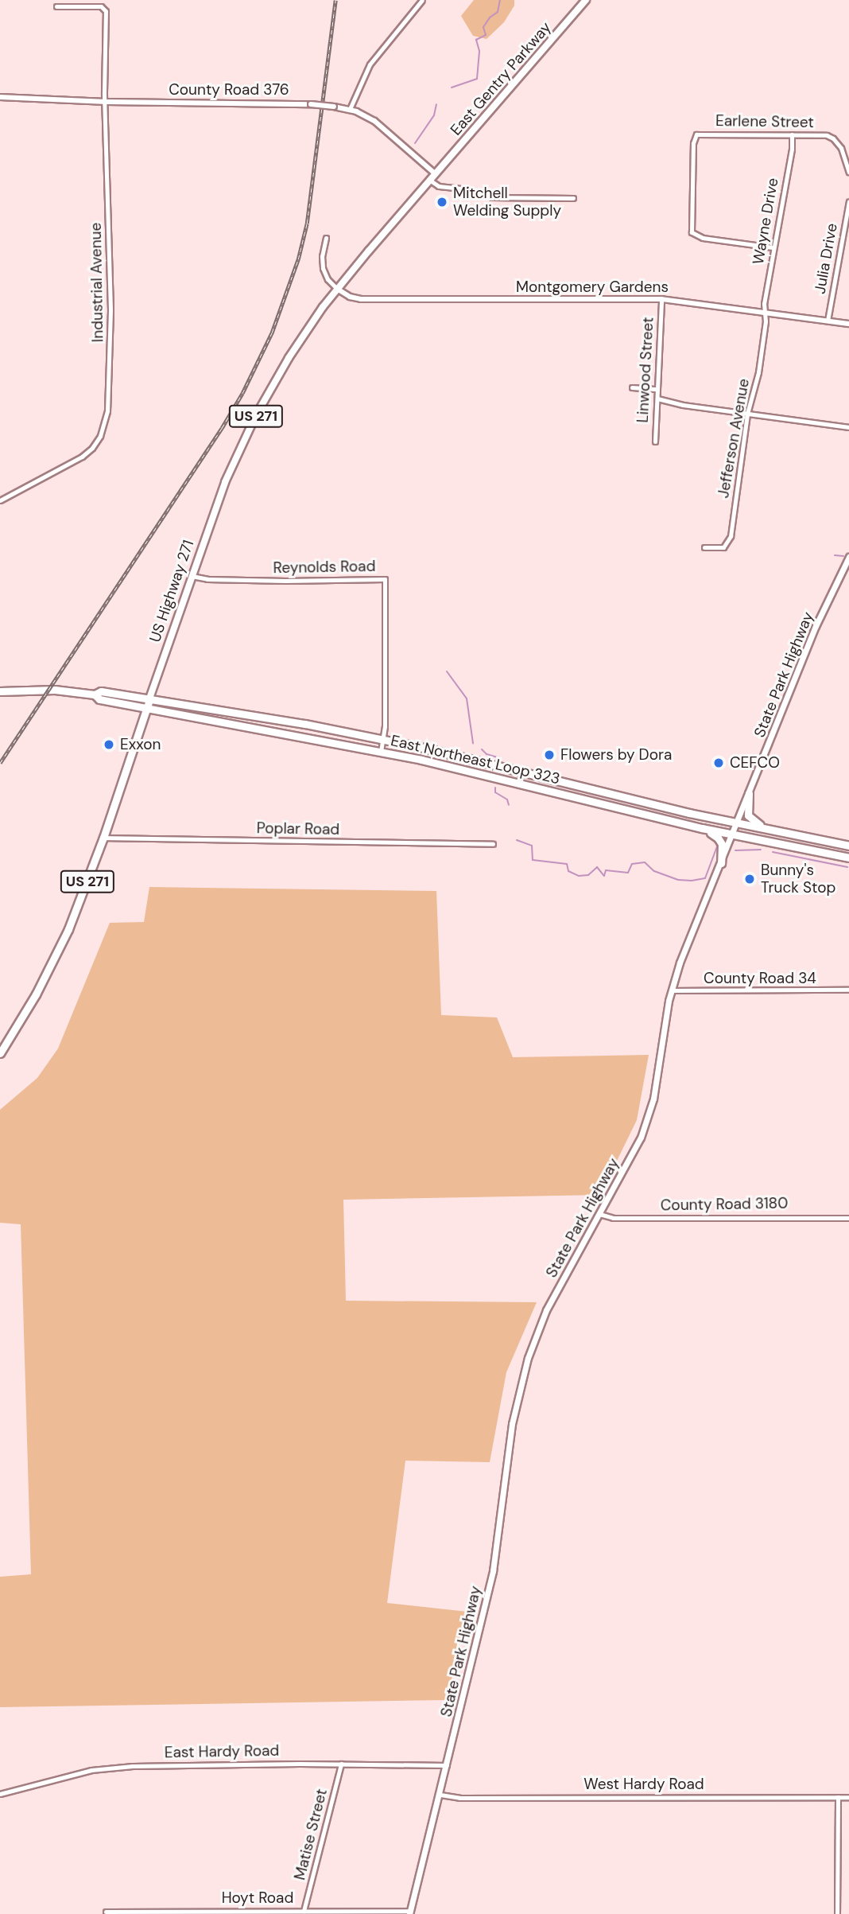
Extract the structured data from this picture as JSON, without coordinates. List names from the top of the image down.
{
  "streets": {
    "highway": ["US 271", "US Highway 271", "East Northeast Loop 323"],
    "main road": ["East Gentry Parkway", "State Park Highway"],
    "street": [
      "County Road 376",
      "Earlene Street",
      "Wayne Drive",
      "Julia Drive",
      "Industrial Avenue",
      "Montgomery Gardens",
      "Linwood Street",
      "Jefferson Avenue",
      "Reynolds Road",
      "Poplar Road",
      "County Road 34",
      "County Road 3180",
      "East Hardy Road",
      "West Hardy Road",
      "Matise Street",
      "Hoyt Road"
    ]
  },
  "crossings": [
    ["East Gentry Parkway", "County Road 376"],
    ["East Gentry Parkway", "US Highway 271"],
    ["County Road 376", "Industrial Avenue"],
    ["County Road 376", "US Highway 271"],
    ["Earlene Street", "Wayne Drive"],
    ["Wayne Drive", "Montgomery Gardens"],
    ["Wayne Drive", "Jefferson Avenue"],
    ["Julia Drive", "Montgomery Gardens"],
    ["Montgomery Gardens", "Linwood Street"],
    ["Montgomery Gardens", "Jefferson Avenue"],
    ["Montgomery Gardens", "US Highway 271"],
    ["Reynolds Road", "US Highway 271"],
    ["Reynolds Road", "East Northeast Loop 323"],
    ["US Highway 271", "East Northeast Loop 323"],
    ["US Highway 271", "Poplar Road"],
    ["State Park Highway", "East Northeast Loop 323"],
    ["State Park Highway", "County Road 34"],
    ["State Park Highway", "County Road 3180"],
    ["State Park Highway", "East Hardy Road"],
    ["State Park Highway", "West Hardy Road"],
    ["State Park Highway", "Hoyt Road"],
    ["East Hardy Road", "Matise Street"],
    ["Matise Street", "Hoyt Road"]
  ],
  "places": [
    "Mitchell Welding Supply",
    "Exxon",
    "Flowers by Dora",
    "CEFCO",
    "Bunny's Truck Stop"
  ]
}
